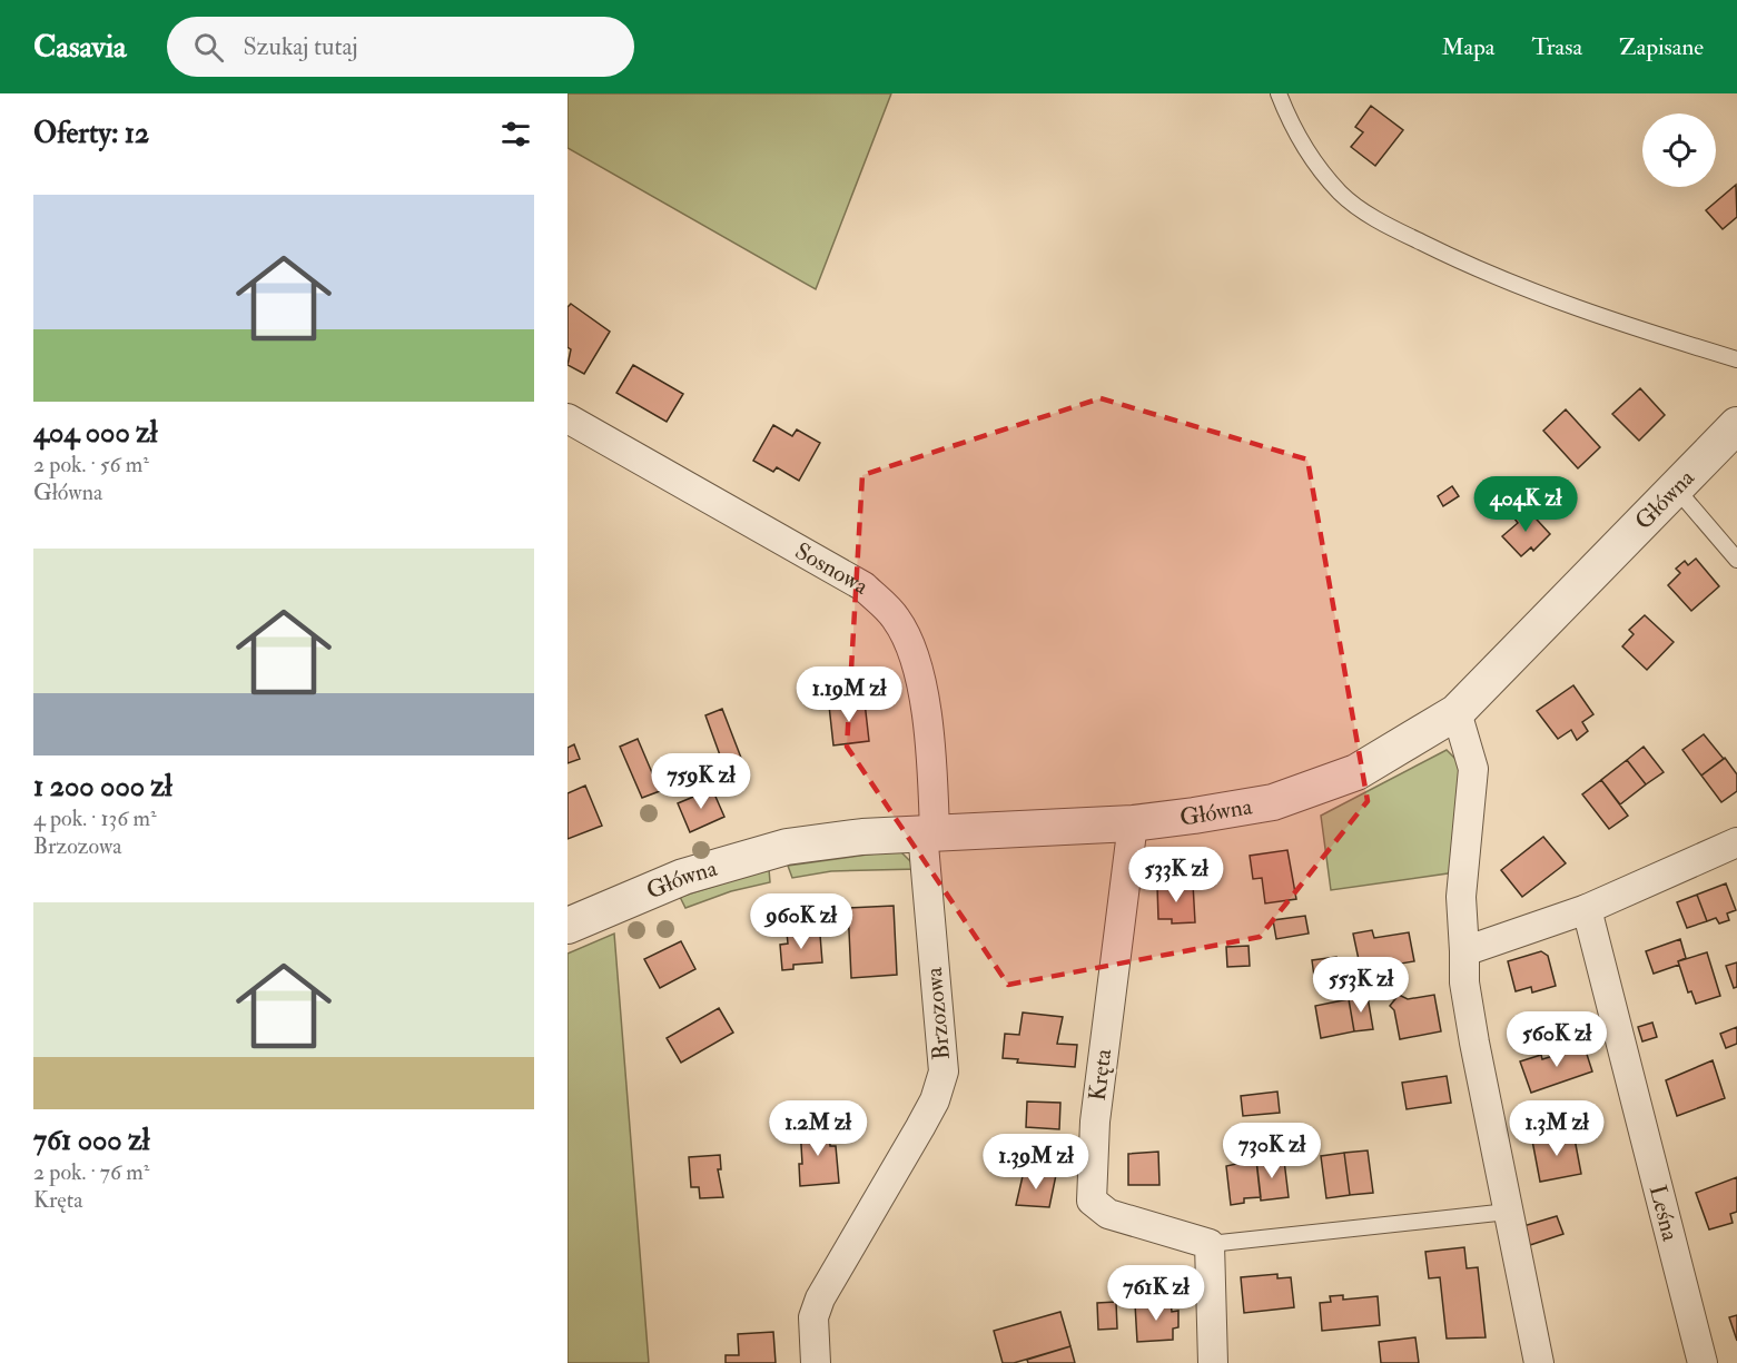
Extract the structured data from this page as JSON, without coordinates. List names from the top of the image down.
{
  "streets": {
    "street": [
      "Główna",
      "Sosnowa",
      "Brzozowa",
      "Kręta",
      "Leśna"
    ]
  },
  "crossings": [
    ["Główna", "Sosnowa"],
    ["Główna", "Brzozowa"],
    ["Główna", "Kręta"],
    ["Sosnowa", "Brzozowa"]
  ],
  "page": {
    "header": "Casavia",
    "search": "Szukaj tutaj",
    "nav": ["Mapa", "Trasa", "Zapisane"],
    "heading": "Oferty: 12",
    "list": [
      {
        "name": "404 000 zł",
        "note": "2 pok. · 56 m² · Główna"
      },
      {
        "name": "1 200 000 zł",
        "note": "4 pok. · 136 m² · Brzozowa"
      },
      {
        "name": "761 000 zł",
        "note": "2 pok. · 76 m² · Kręta"
      }
    ],
    "price": [
      "404K zł",
      "1.19M zł",
      "759K zł",
      "533K zł",
      "960K zł",
      "553K zł",
      "560K zł",
      "1.2M zł",
      "1.3M zł",
      "730K zł",
      "1.39M zł",
      "761K zł"
    ]
  }
}
